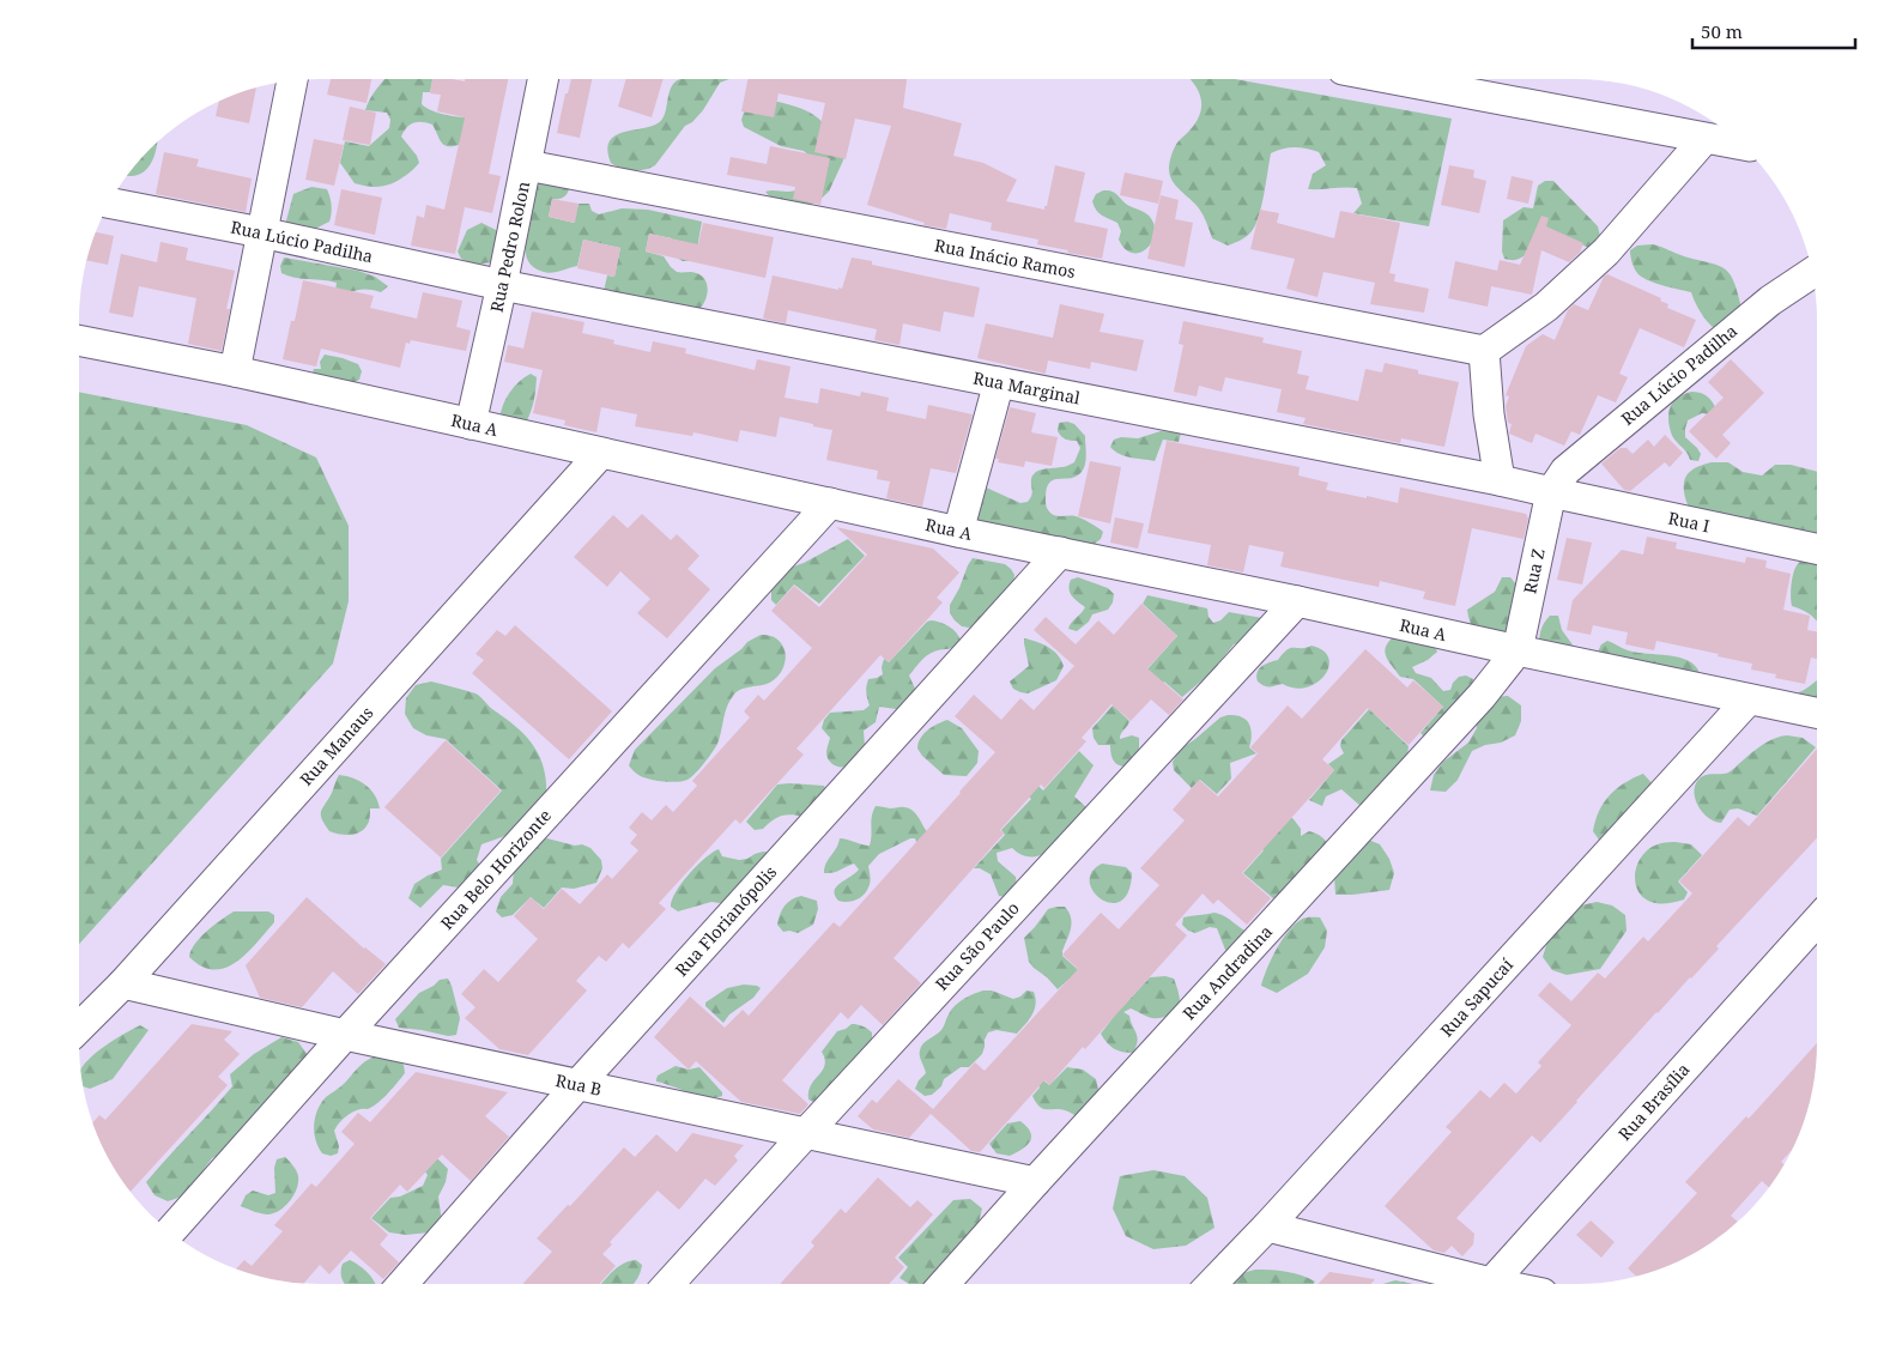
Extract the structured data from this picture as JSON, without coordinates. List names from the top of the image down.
{
  "streets": {
    "street": [
      "Rua Lúcio Padilha",
      "Rua Pedro Rolon",
      "Rua Inácio Ramos",
      "Rua Marginal",
      "Rua A",
      "Rua I",
      "Rua Z",
      "Rua Manaus",
      "Rua Belo Horizonte",
      "Rua Florianópolis",
      "Rua São Paulo",
      "Rua Andradina",
      "Rua Sapucaí",
      "Rua B",
      "Rua Brasília"
    ]
  },
  "crossings": [
    ["Rua Lúcio Padilha", "Rua Pedro Rolon"],
    ["Rua Lúcio Padilha", "Rua Marginal"],
    ["Rua Lúcio Padilha", "Rua I"],
    ["Rua Lúcio Padilha", "Rua Z"],
    ["Rua Pedro Rolon", "Rua Inácio Ramos"],
    ["Rua Pedro Rolon", "Rua Marginal"],
    ["Rua Pedro Rolon", "Rua A"],
    ["Rua Marginal", "Rua I"],
    ["Rua Marginal", "Rua Z"],
    ["Rua A", "Rua Z"],
    ["Rua A", "Rua Manaus"],
    ["Rua A", "Rua Belo Horizonte"],
    ["Rua A", "Rua Florianópolis"],
    ["Rua A", "Rua São Paulo"],
    ["Rua A", "Rua Andradina"],
    ["Rua A", "Rua Sapucaí"],
    ["Rua I", "Rua Z"],
    ["Rua Z", "Rua Andradina"],
    ["Rua Manaus", "Rua B"],
    ["Rua Belo Horizonte", "Rua B"],
    ["Rua Florianópolis", "Rua B"],
    ["Rua São Paulo", "Rua B"],
    ["Rua Andradina", "Rua B"]
  ],
  "scale_bar": "50 m"
}
